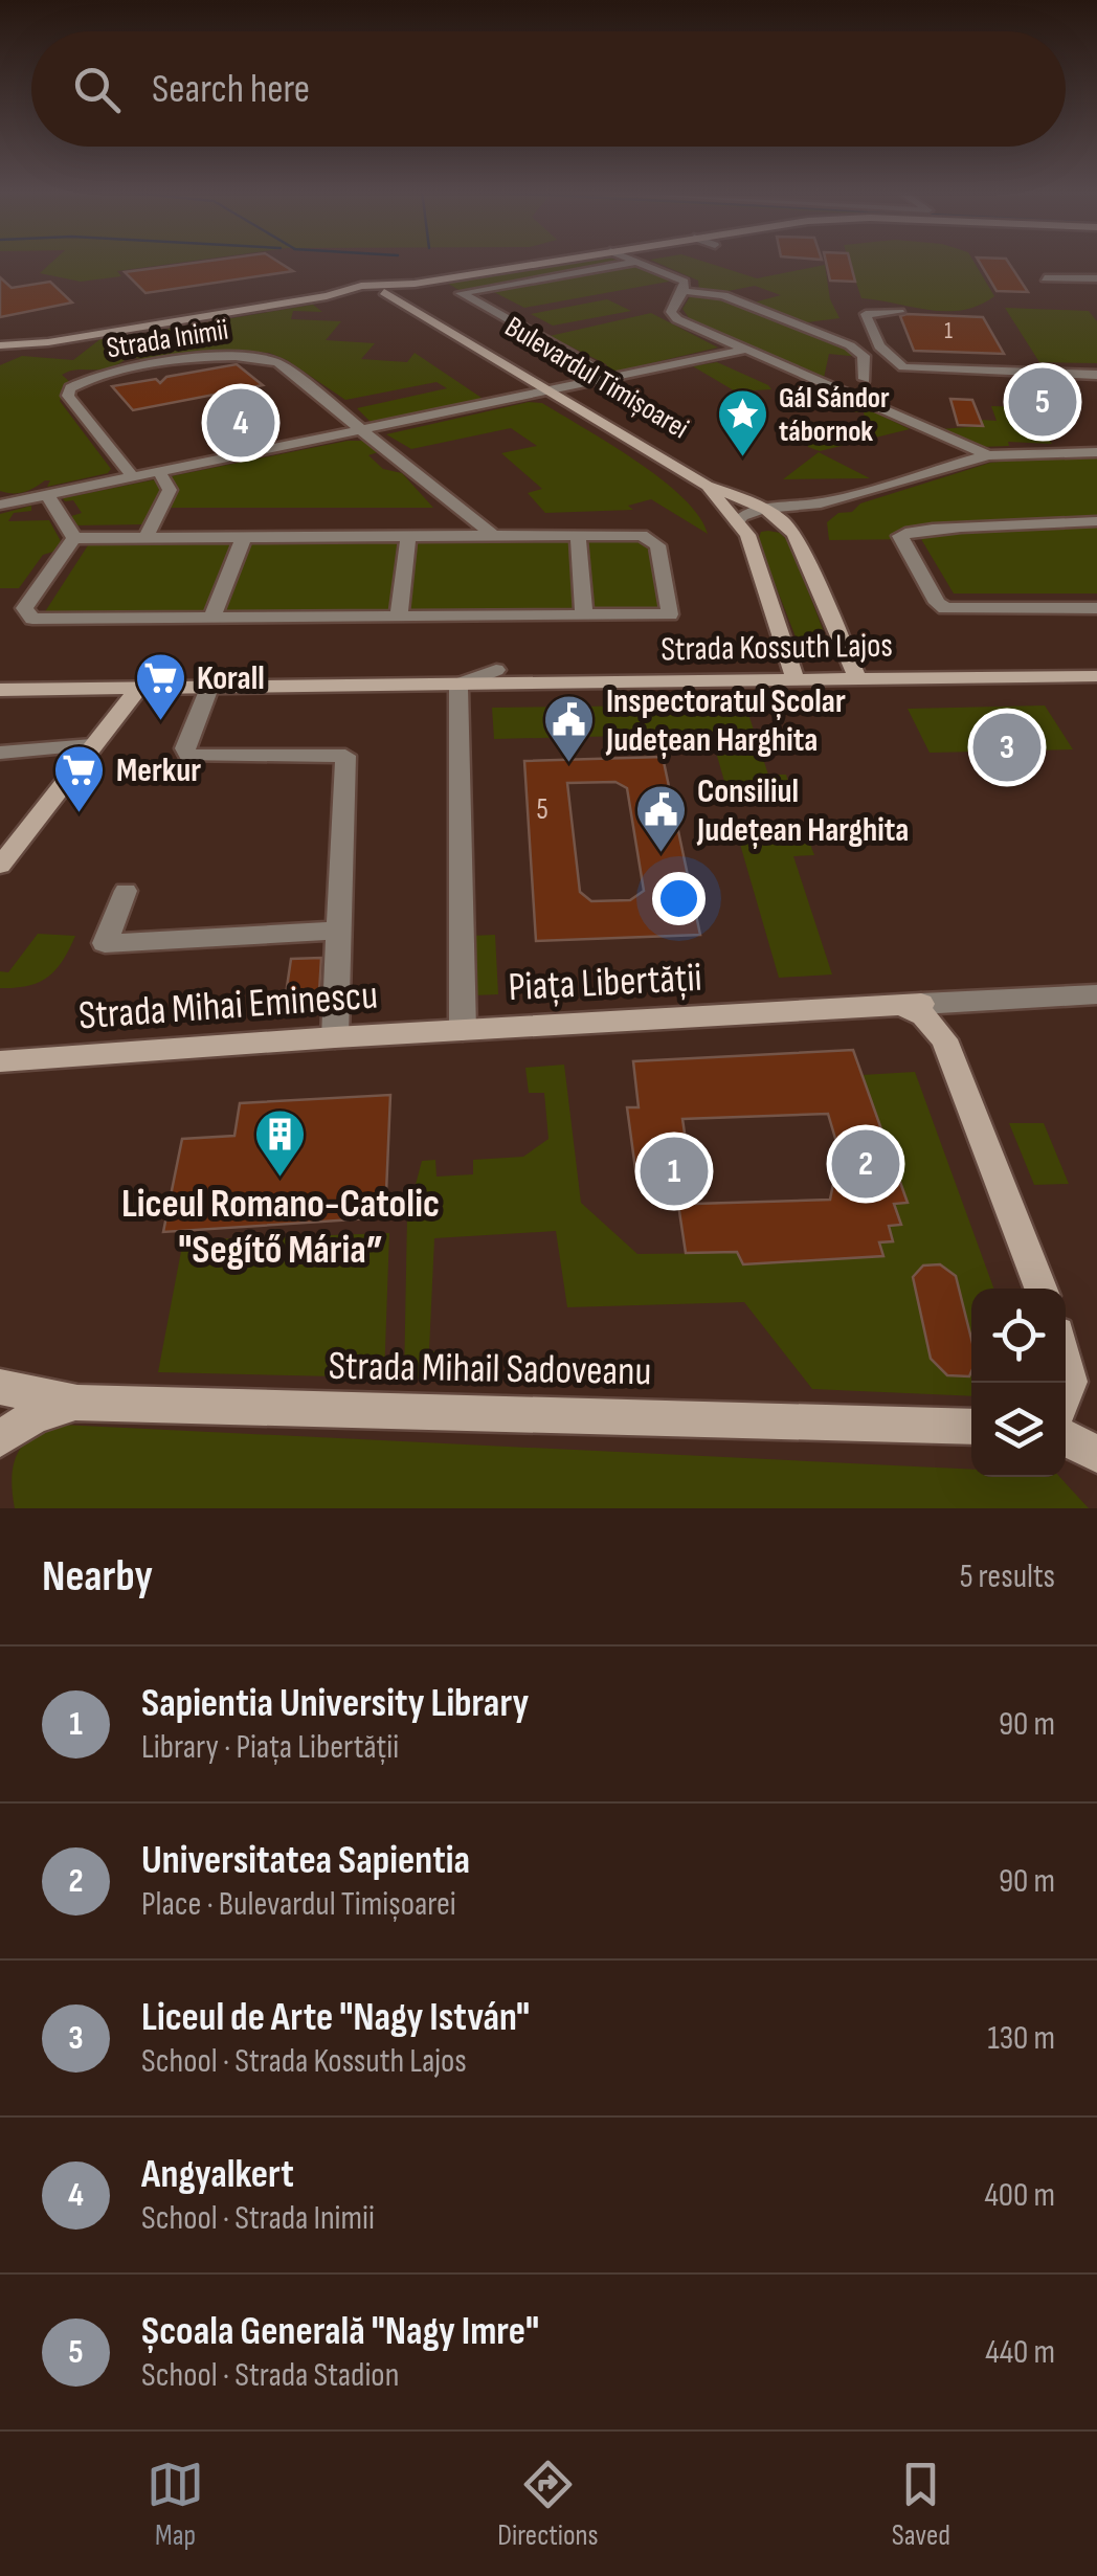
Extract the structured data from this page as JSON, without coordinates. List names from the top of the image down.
{
  "streets": {
    "main road": [
      "Bulevardul Timișoarei",
      "Strada Kossuth Lajos",
      "Piața Libertății",
      "Strada Mihai Eminescu",
      "Strada Mihail Sadoveanu"
    ],
    "street": ["Strada Inimii"]
  },
  "crossings": [
    ["Bulevardul Timișoarei", "Strada Kossuth Lajos"],
    ["Strada Kossuth Lajos", "Piața Libertății"],
    ["Piața Libertății", "Strada Mihai Eminescu"]
  ],
  "places": {
    "place": ["Gál Sándor tábornok"],
    "supermarket": ["Korall", "Merkur"],
    "public building": ["Inspectoratul Școlar Județean Harghita", "Consiliul Județean Harghita"],
    "building": ["Liceul Romano-Catolic \"Segítő Mária”"]
  },
  "house_numbers": ["1", "5"],
  "page": {
    "search": "Search here",
    "pins": [
      "5",
      "4",
      "3",
      "2",
      "1"
    ],
    "heading": ["Nearby", "5 results"],
    "list": [
      {
        "mark": "1",
        "name": "Sapientia University Library",
        "note": "Library · Piața Libertății",
        "value": "90 m"
      },
      {
        "mark": "2",
        "name": "Universitatea Sapientia",
        "note": "Place · Bulevardul Timișoarei",
        "value": "90 m"
      },
      {
        "mark": "3",
        "name": "Liceul de Arte \"Nagy István\"",
        "note": "School · Strada Kossuth Lajos",
        "value": "130 m"
      },
      {
        "mark": "4",
        "name": "Angyalkert",
        "note": "School · Strada Inimii",
        "value": "400 m"
      },
      {
        "mark": "5",
        "name": "Școala Generală \"Nagy Imre\"",
        "note": "School · Strada Stadion",
        "value": "440 m"
      }
    ],
    "nav": ["Map", "Directions", "Saved"]
  }
}
